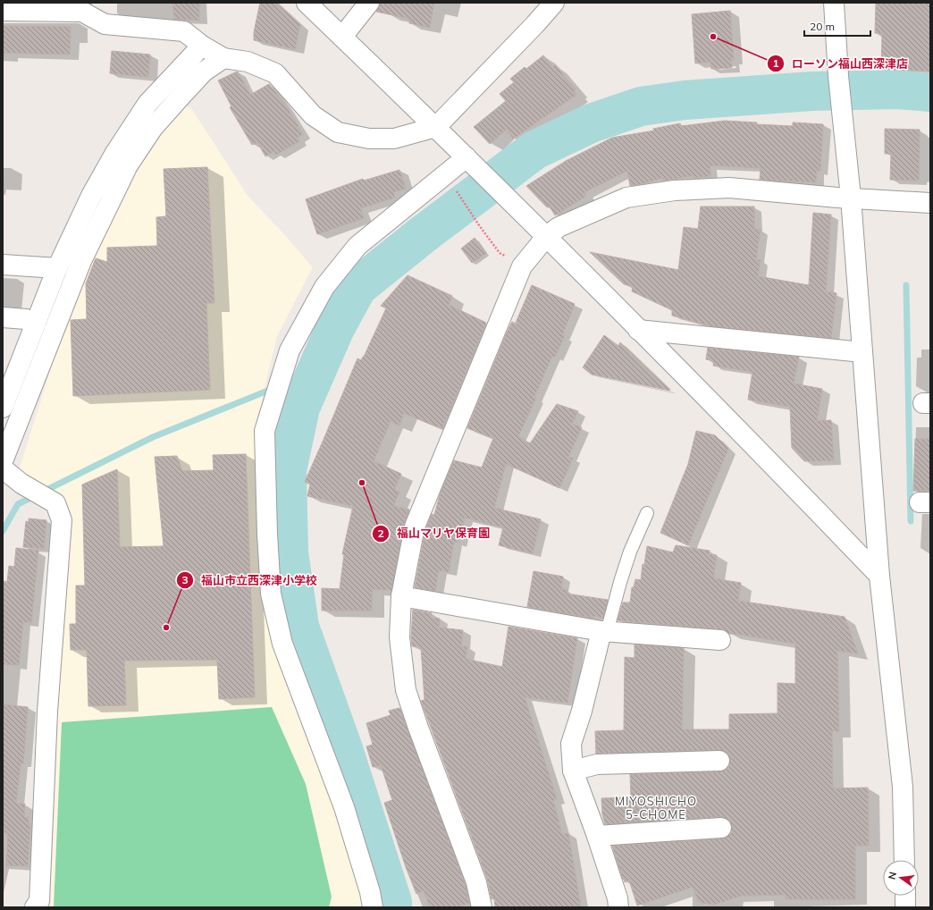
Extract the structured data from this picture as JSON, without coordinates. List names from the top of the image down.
{
  "districts": ["MIYOSHICHO 5-CHOME"],
  "places": ["ローソン福山西深津店", "福山マリヤ保育園", "福山市立西深津小学校"],
  "scale_bar": "20 m",
  "north": "left"
}
